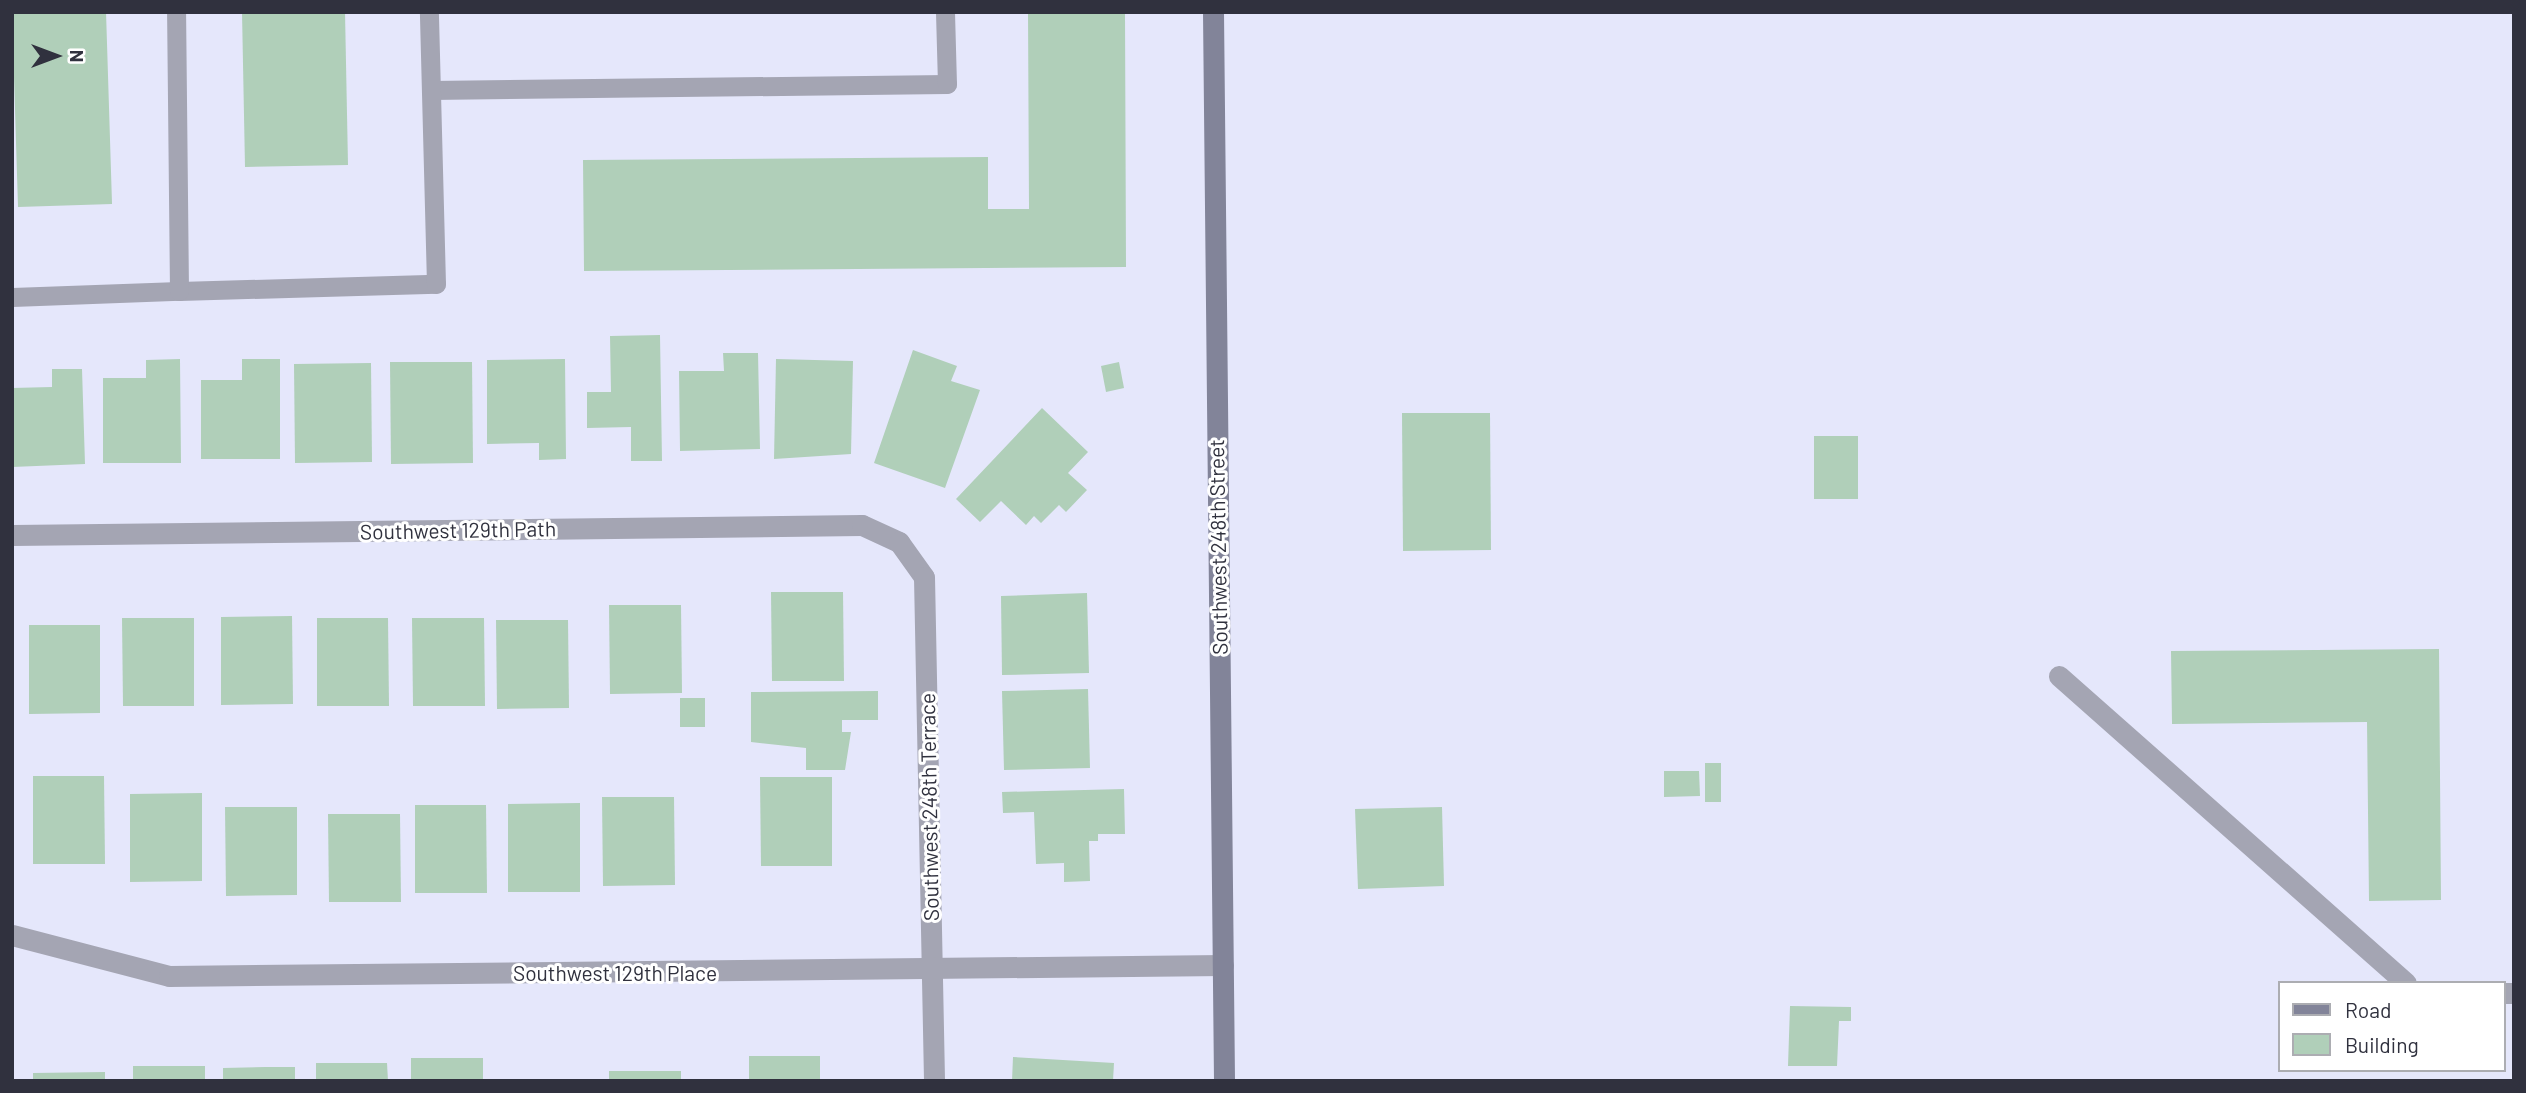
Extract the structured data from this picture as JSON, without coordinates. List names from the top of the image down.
{
  "streets": {
    "street": [
      "Southwest 129th Path",
      "Southwest 248th Street",
      "Southwest 248th Terrace",
      "Southwest 129th Place"
    ]
  },
  "crossings": [
    ["Southwest 129th Path", "Southwest 248th Terrace"],
    ["Southwest 248th Street", "Southwest 129th Place"],
    ["Southwest 248th Terrace", "Southwest 129th Place"]
  ],
  "legend": ["Road", "Building"],
  "north": "right"
}
